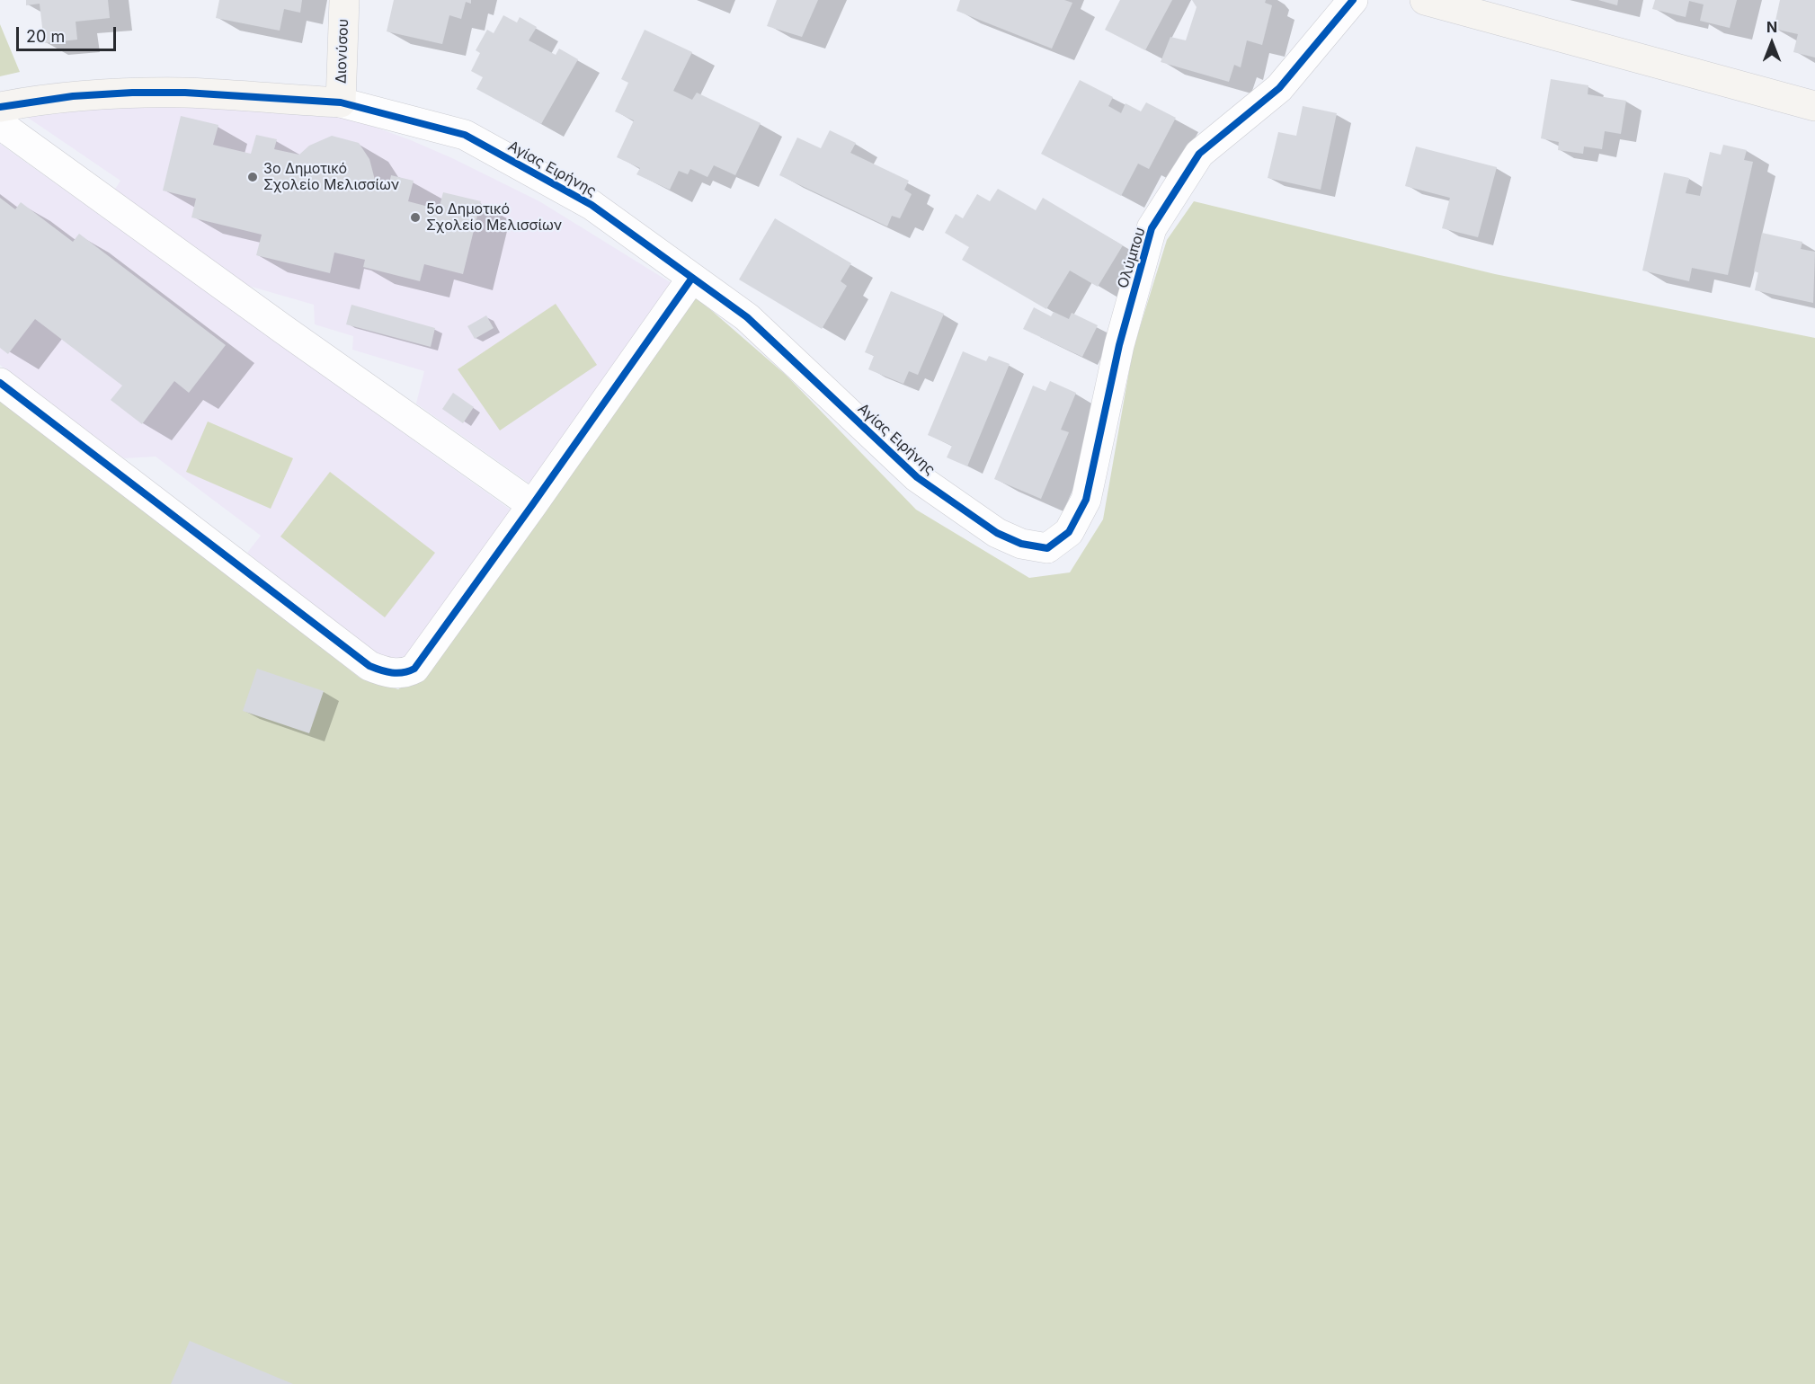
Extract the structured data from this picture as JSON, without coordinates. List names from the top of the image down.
{
  "streets": {
    "street": ["Διονύσου", "Αγίας Ειρήνης", "Ολύμπου"]
  },
  "crossings": [
    ["Διονύσου", "Αγίας Ειρήνης"],
    ["Αγίας Ειρήνης", "Ολύμπου"]
  ],
  "places": ["3ο Δημοτικό Σχολείο Μελισσίων", "5ο Δημοτικό Σχολείο Μελισσίων"],
  "scale_bar": "20 m",
  "north": "top"
}
